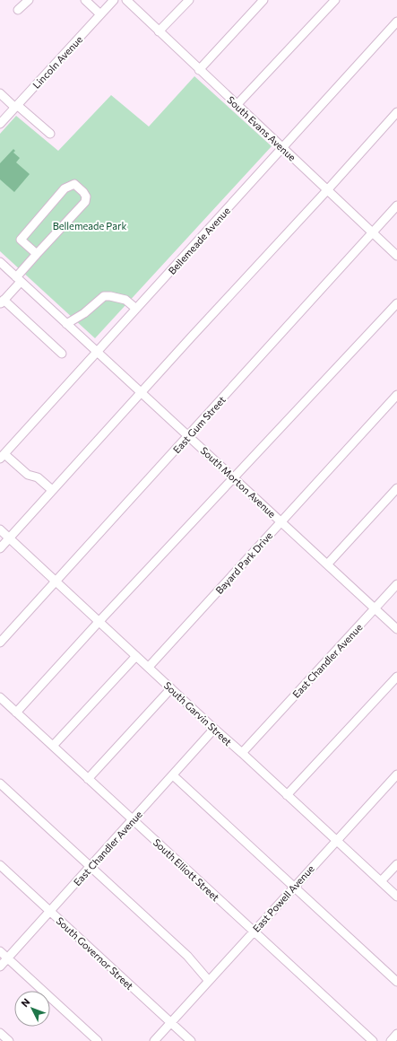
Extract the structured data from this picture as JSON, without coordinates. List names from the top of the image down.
{
  "streets": {
    "street": [
      "Lincoln Avenue",
      "South Evans Avenue",
      "Bellemeade Avenue",
      "East Gum Street",
      "South Morton Avenue",
      "Bayard Park Drive",
      "East Chandler Avenue",
      "South Garvin Street",
      "South Elliott Street",
      "East Powell Avenue",
      "South Governor Street"
    ]
  },
  "crossings": [
    ["South Evans Avenue", "Bellemeade Avenue"],
    ["South Evans Avenue", "East Gum Street"],
    ["Bellemeade Avenue", "South Morton Avenue"],
    ["East Gum Street", "South Morton Avenue"],
    ["East Gum Street", "South Garvin Street"],
    ["South Morton Avenue", "Bayard Park Drive"],
    ["South Morton Avenue", "East Chandler Avenue"],
    ["Bayard Park Drive", "South Garvin Street"],
    ["East Chandler Avenue", "South Garvin Street"],
    ["East Chandler Avenue", "South Elliott Street"],
    ["East Chandler Avenue", "South Governor Street"],
    ["South Garvin Street", "East Powell Avenue"],
    ["South Elliott Street", "East Powell Avenue"],
    ["East Powell Avenue", "South Governor Street"]
  ],
  "parks": ["Bellemeade Park"],
  "north": "top left"
}
